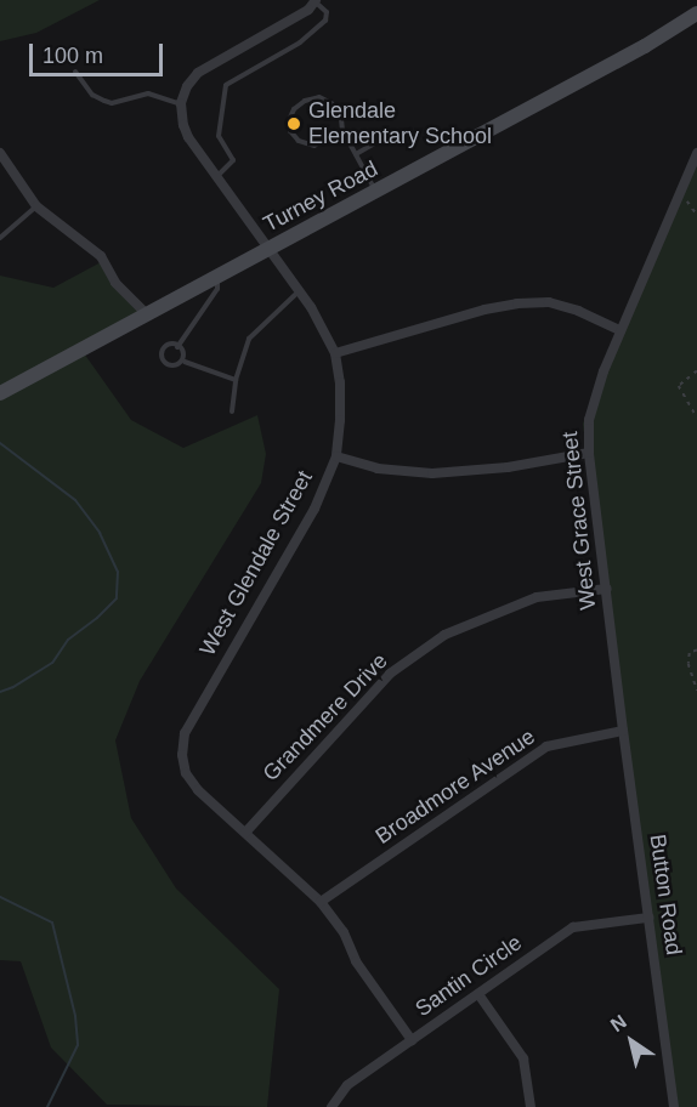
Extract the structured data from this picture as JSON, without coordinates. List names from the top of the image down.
{
  "streets": {
    "street": [
      "Turney Road",
      "West Grace Street",
      "West Glendale Street",
      "Grandmere Drive",
      "Broadmore Avenue",
      "Button Road",
      "Santin Circle"
    ]
  },
  "crossings": [
    ["Turney Road", "West Glendale Street"],
    ["West Grace Street", "Grandmere Drive"],
    ["West Grace Street", "Broadmore Avenue"],
    ["West Grace Street", "Button Road"],
    ["West Glendale Street", "Grandmere Drive"],
    ["West Glendale Street", "Broadmore Avenue"],
    ["West Glendale Street", "Santin Circle"],
    ["Broadmore Avenue", "Button Road"],
    ["Button Road", "Santin Circle"]
  ],
  "places": ["Glendale Elementary School"],
  "scale_bar": "100 m",
  "north": "top left"
}
